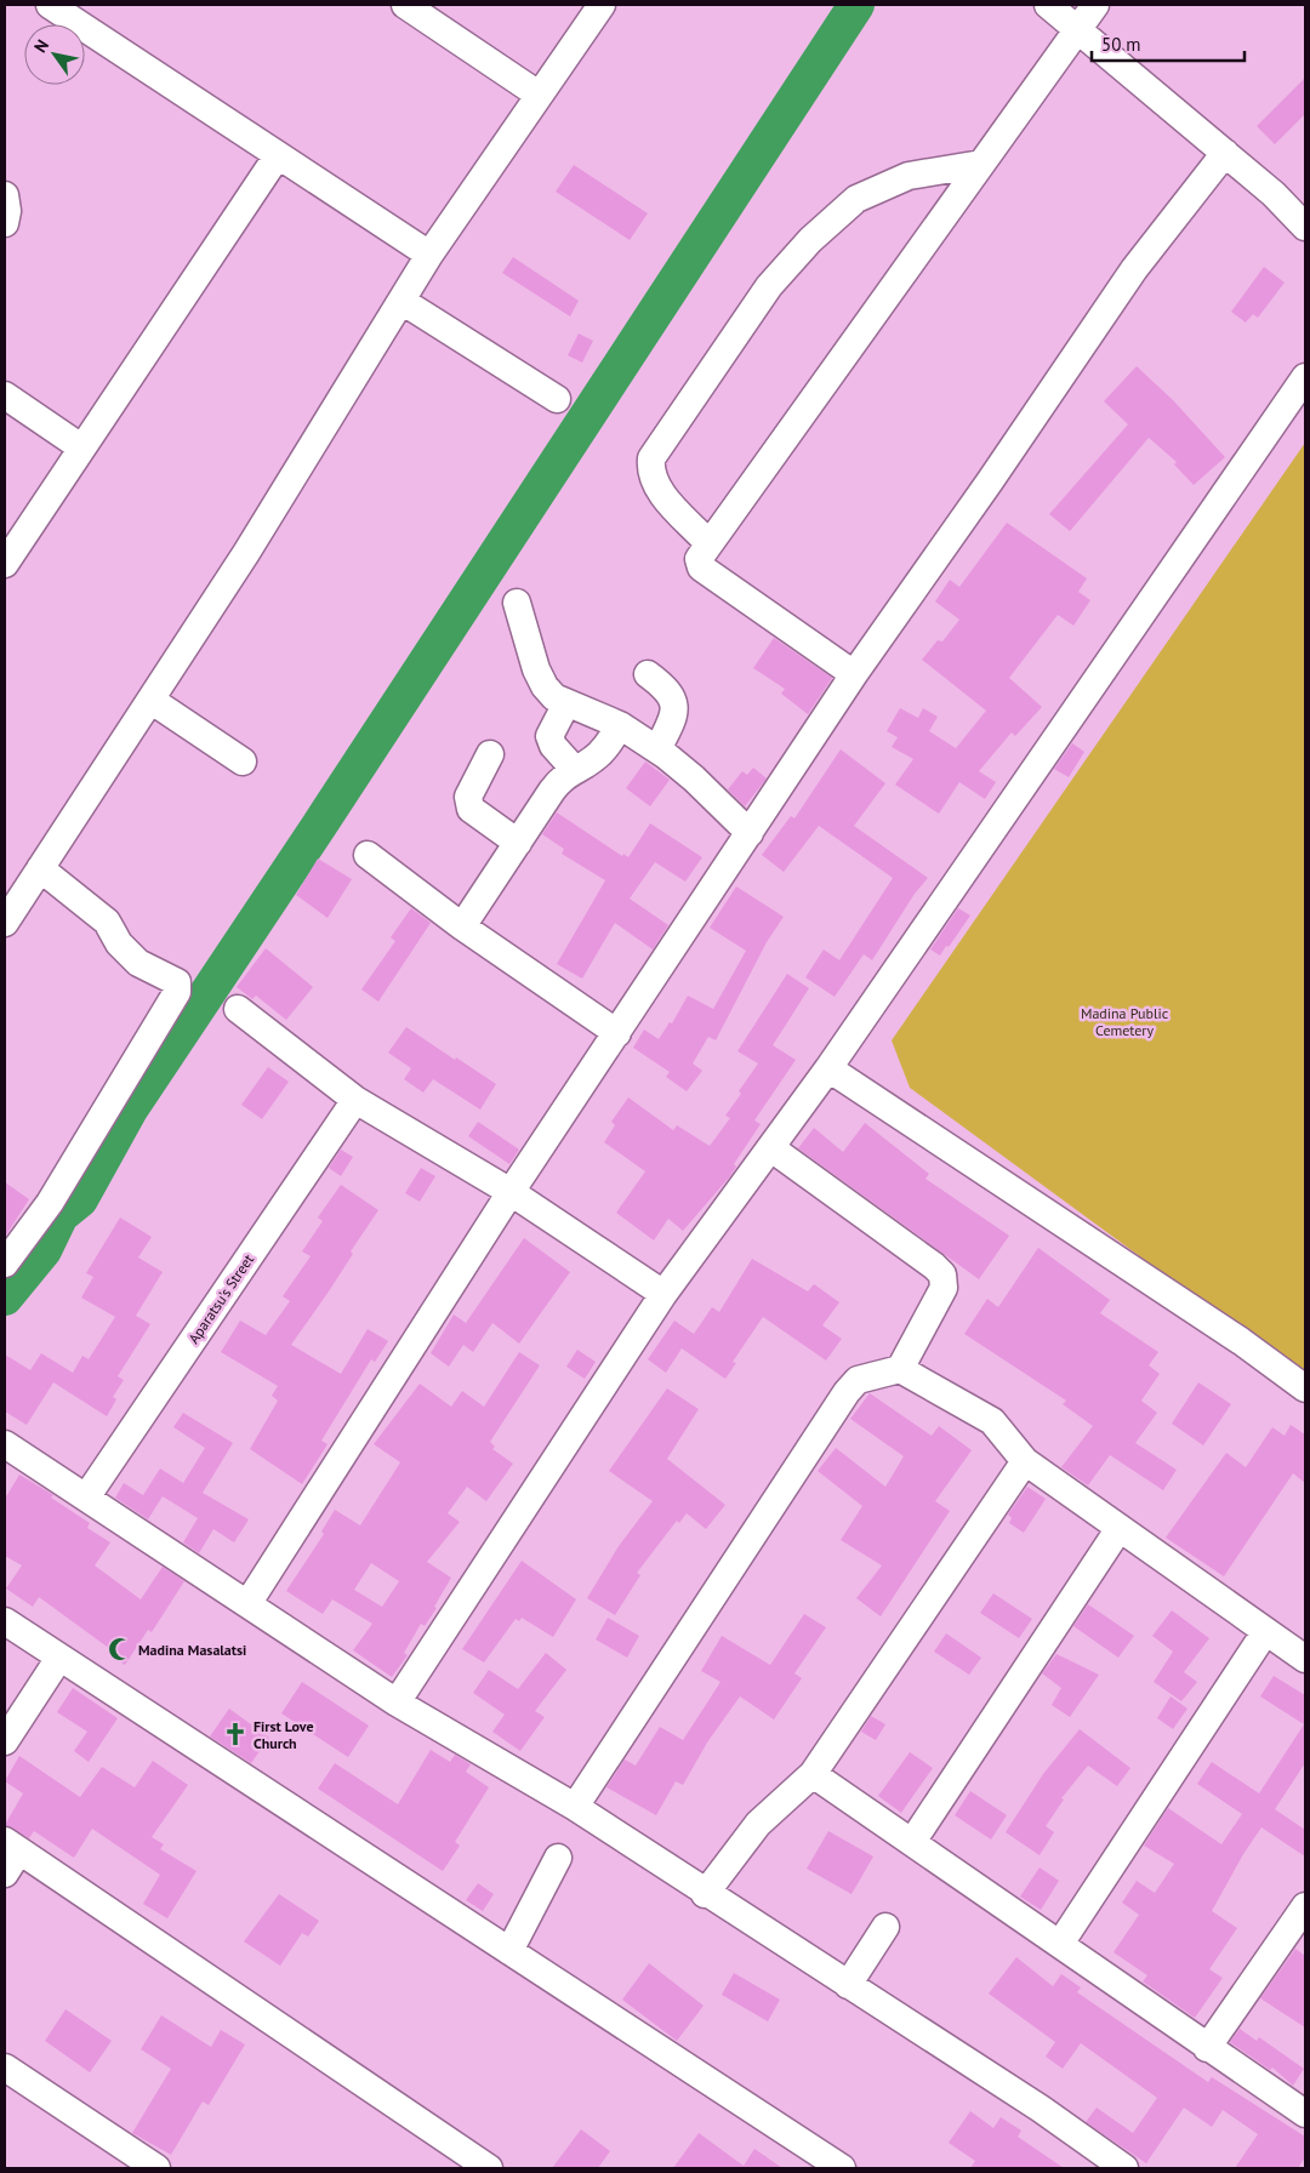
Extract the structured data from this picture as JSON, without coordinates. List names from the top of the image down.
{
  "streets": {
    "street": ["Aparatsu’s Street"]
  },
  "parks": ["Madina Public Cemetery"],
  "places": {
    "mosque": ["Madina Masalatsi"],
    "church": ["First Love Church"]
  },
  "scale_bar": "50 m",
  "north": "top left"
}
